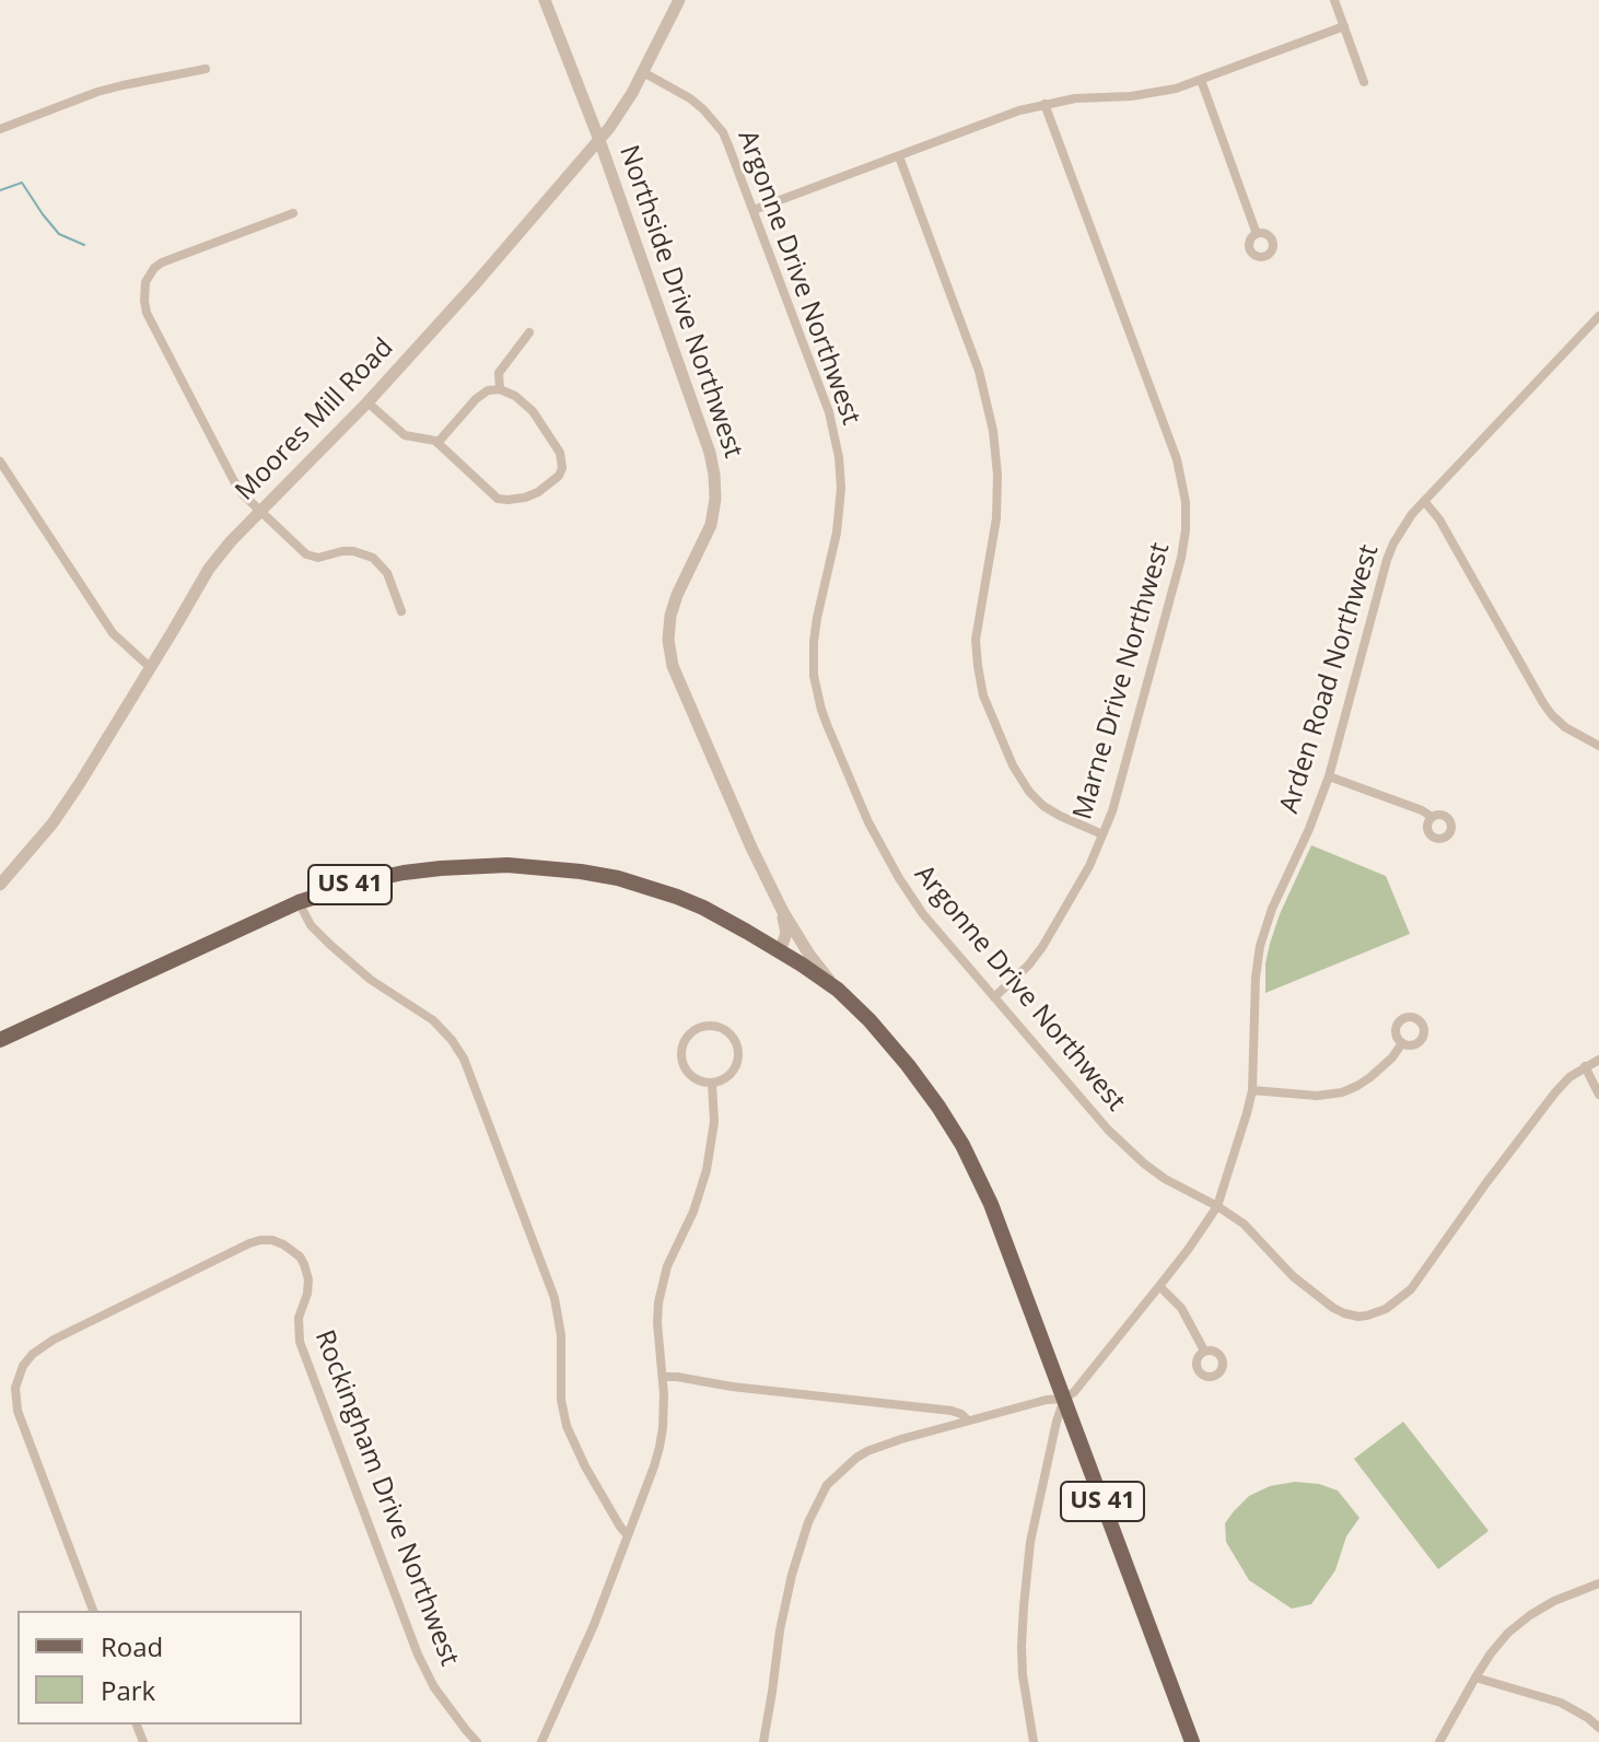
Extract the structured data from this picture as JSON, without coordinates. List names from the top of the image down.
{
  "streets": {
    "main road": ["Northside Drive Northwest", "US 41"],
    "street": [
      "Argonne Drive Northwest",
      "Moores Mill Road",
      "Arden Road Northwest",
      "Marne Drive Northwest",
      "Rockingham Drive Northwest"
    ]
  },
  "crossings": [
    ["Argonne Drive Northwest", "Moores Mill Road"],
    ["Argonne Drive Northwest", "Arden Road Northwest"],
    ["Argonne Drive Northwest", "Marne Drive Northwest"],
    ["Northside Drive Northwest", "Moores Mill Road"],
    ["Northside Drive Northwest", "Arden Road Northwest"],
    ["Northside Drive Northwest", "US 41"]
  ],
  "legend": ["Road", "Park"]
}
